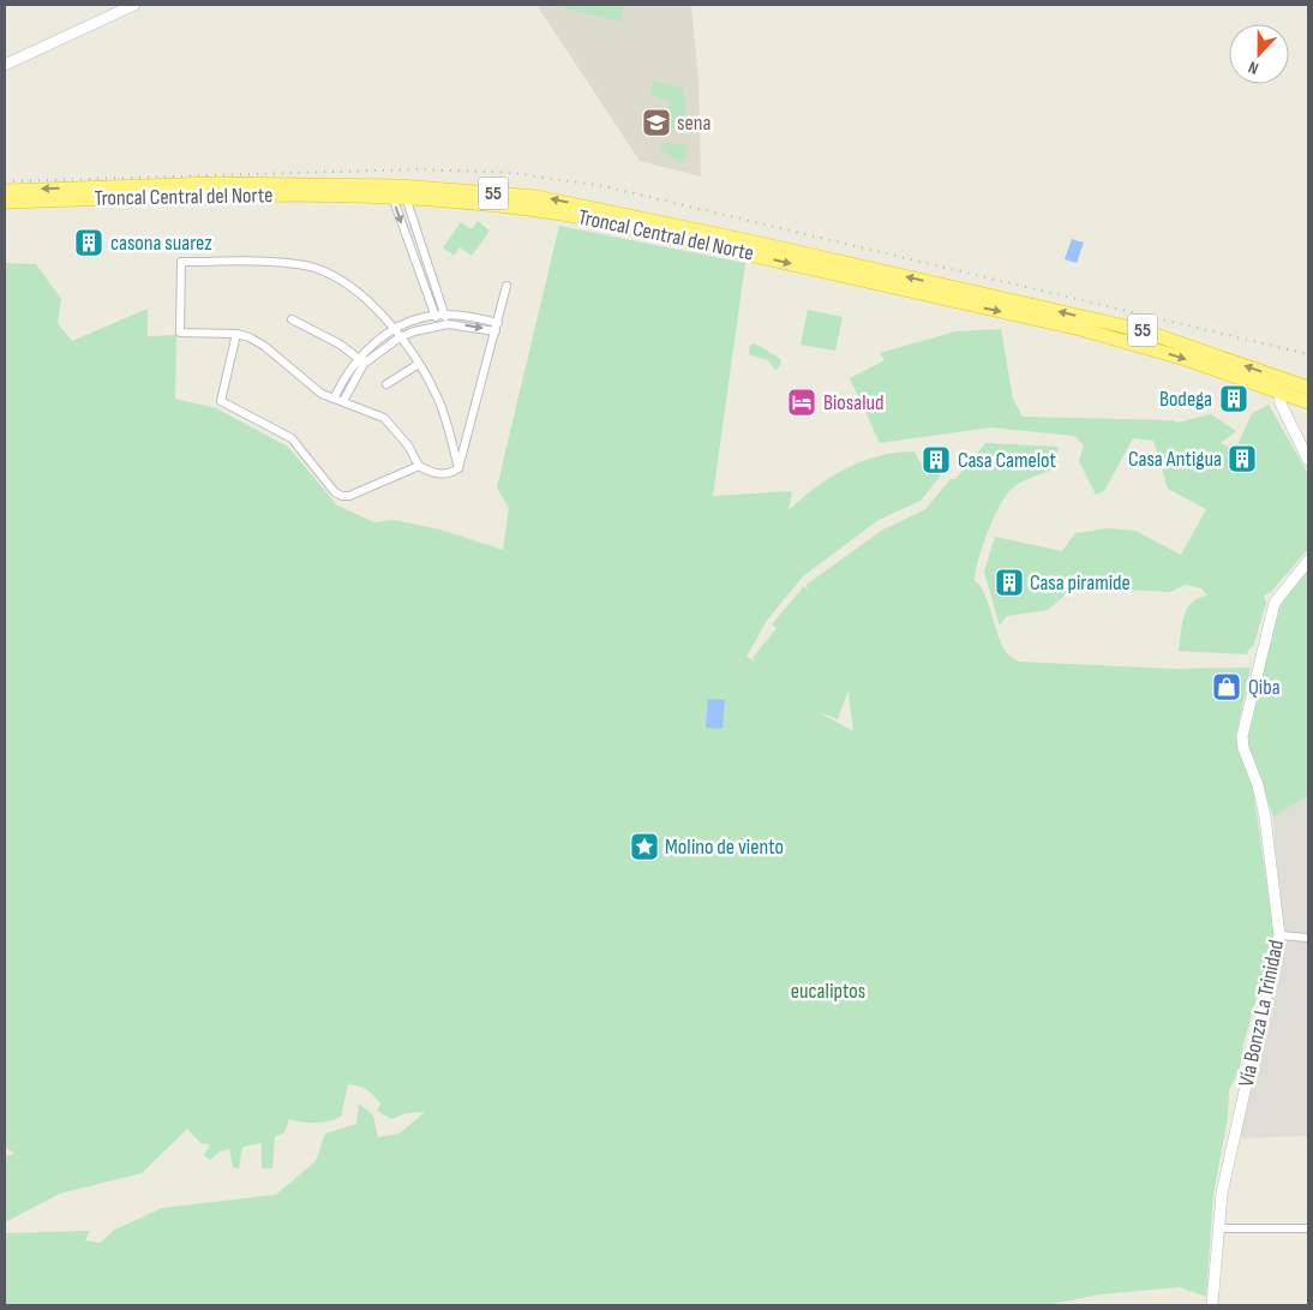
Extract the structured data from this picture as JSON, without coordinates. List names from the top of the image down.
{
  "streets": {
    "highway": ["55", "Troncal Central del Norte"],
    "street": ["Vía Bonza La Trinidad"]
  },
  "parks": ["eucaliptos"],
  "places": {
    "school or university": ["sena"],
    "building": [
      "casona suarez",
      "Bodega",
      "Casa Antigua",
      "Casa Camelot",
      "Casa piramide"
    ],
    "hotel": ["Biosalud"],
    "shop": ["Qiba"],
    "place": ["Molino de viento"]
  },
  "north": "bottom"
}
